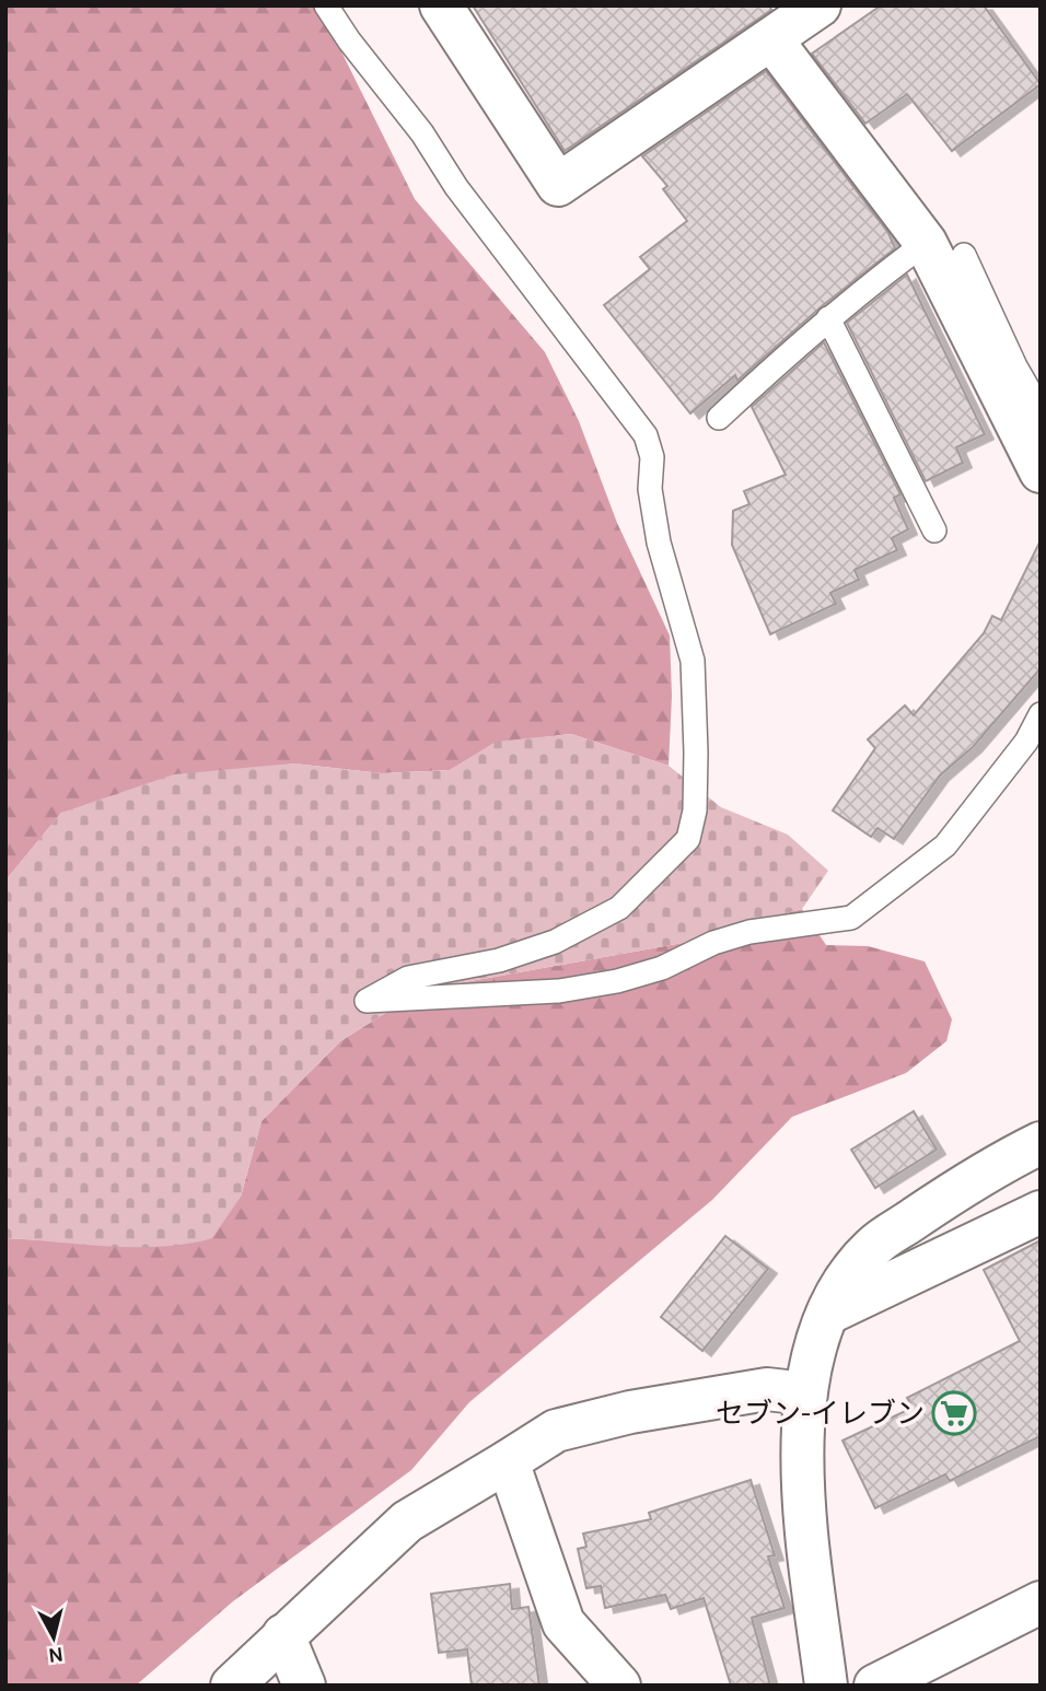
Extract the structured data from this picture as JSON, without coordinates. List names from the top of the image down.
{
  "places": {
    "supermarket": ["セブン-イレブン"]
  },
  "north": "bottom"
}
